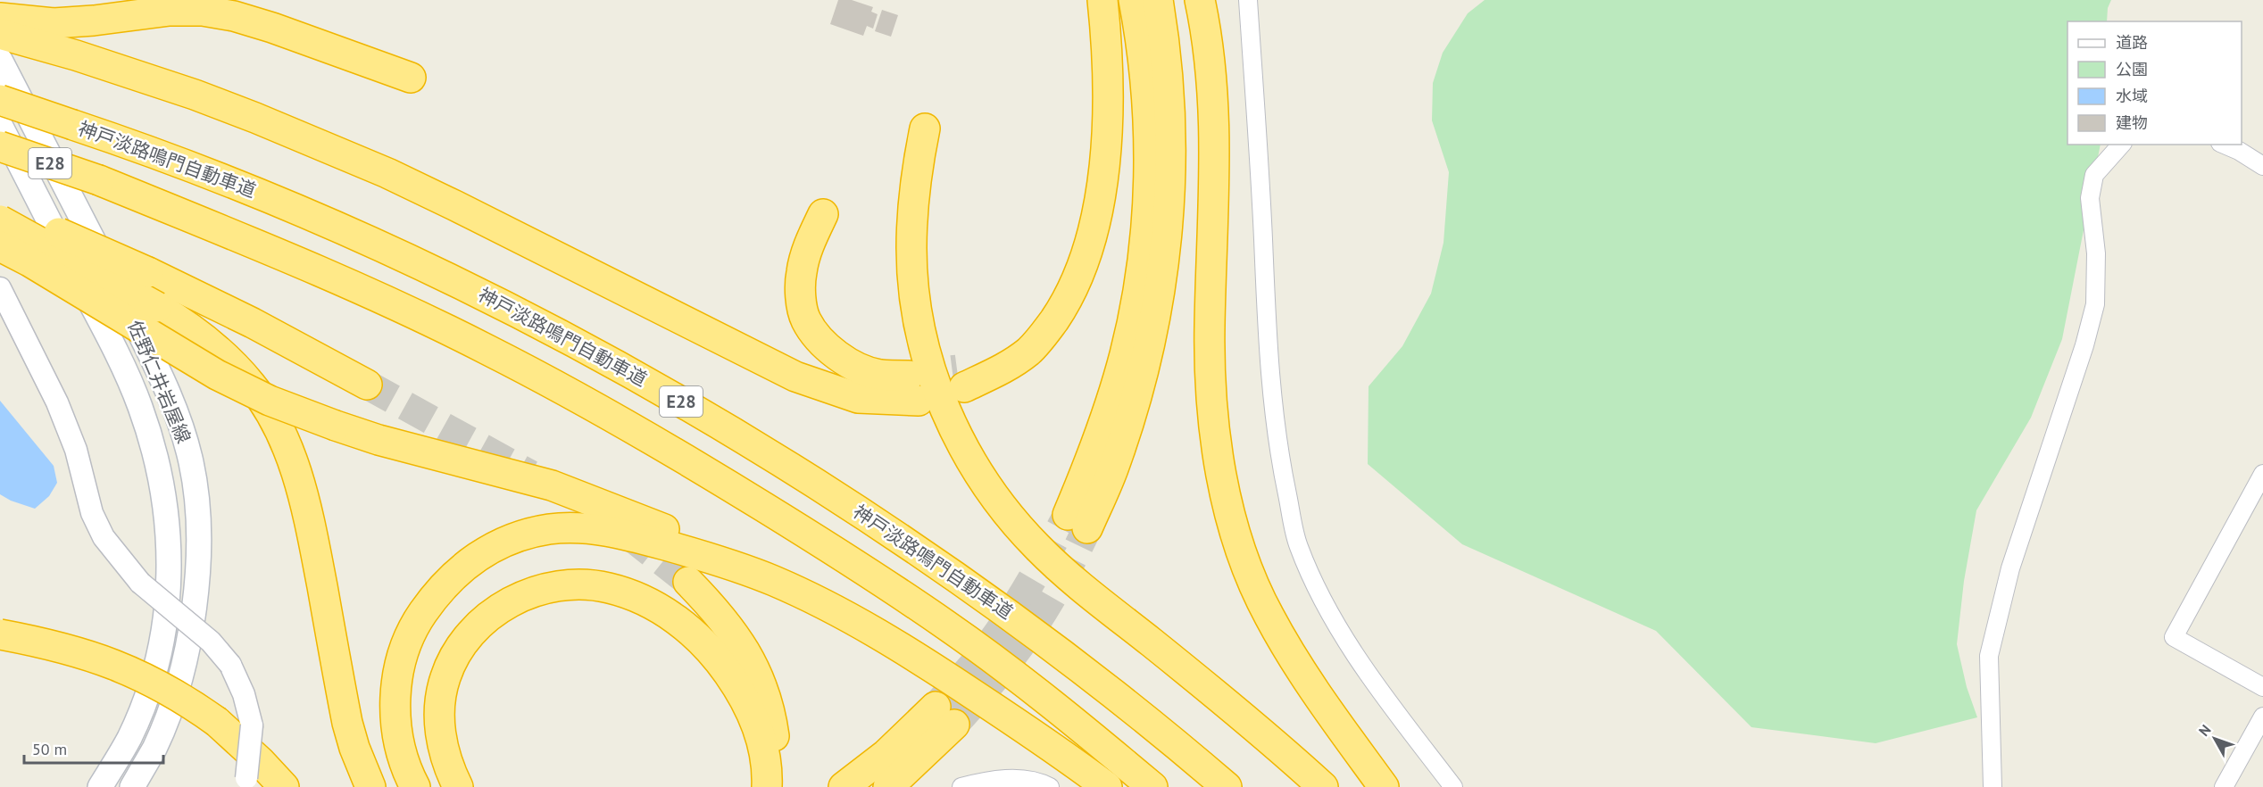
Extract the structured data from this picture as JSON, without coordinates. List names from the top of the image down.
{
  "streets": {
    "highway": ["神戸淡路鳴門自動車道", "E28"],
    "main road": ["佐野仁井岩屋線"]
  },
  "legend": [
    "道路",
    "公園",
    "水域",
    "建物"
  ],
  "scale_bar": "50 m",
  "north": "top left"
}
